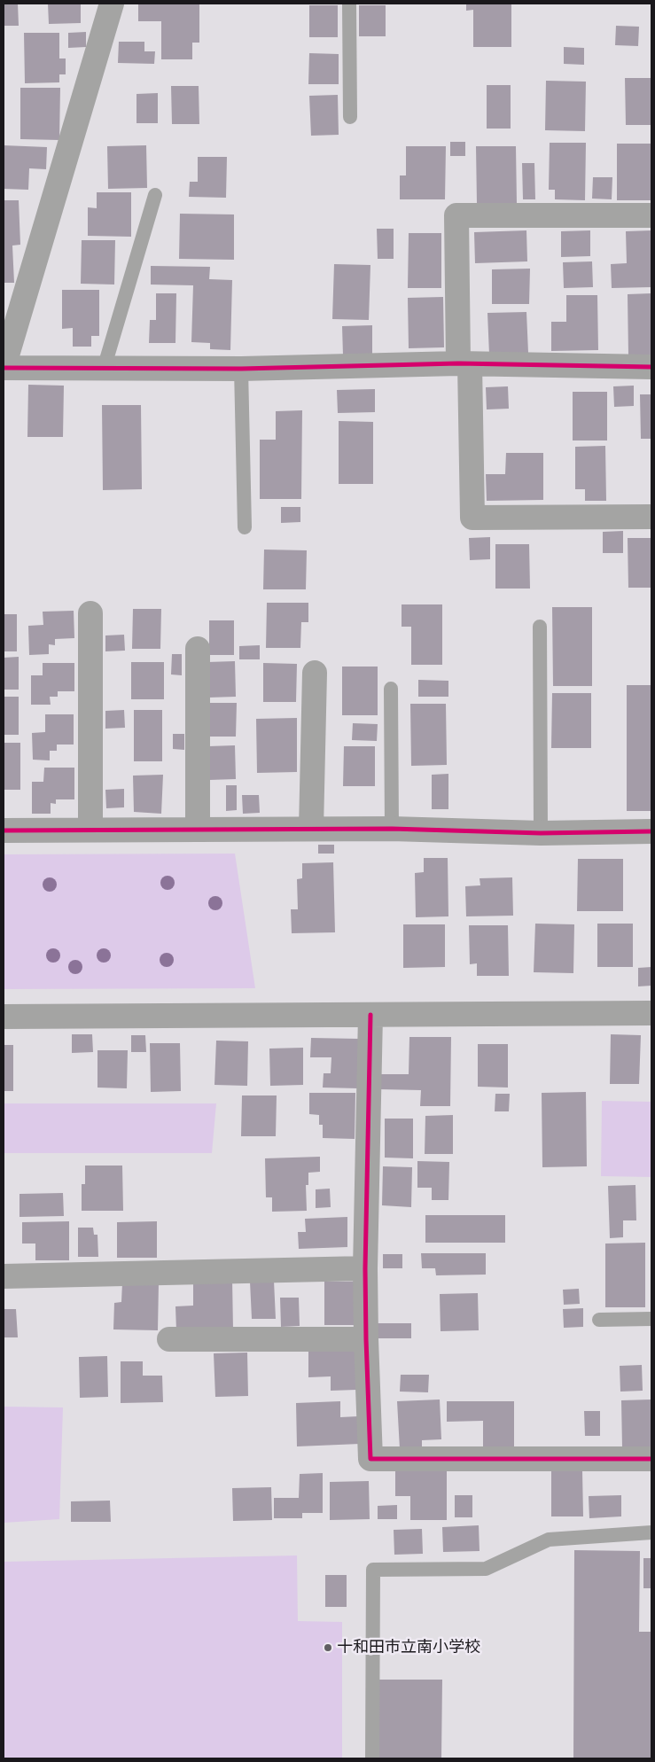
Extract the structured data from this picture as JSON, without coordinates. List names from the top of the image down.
{
  "places": ["十和田市立南小学校"]
}
